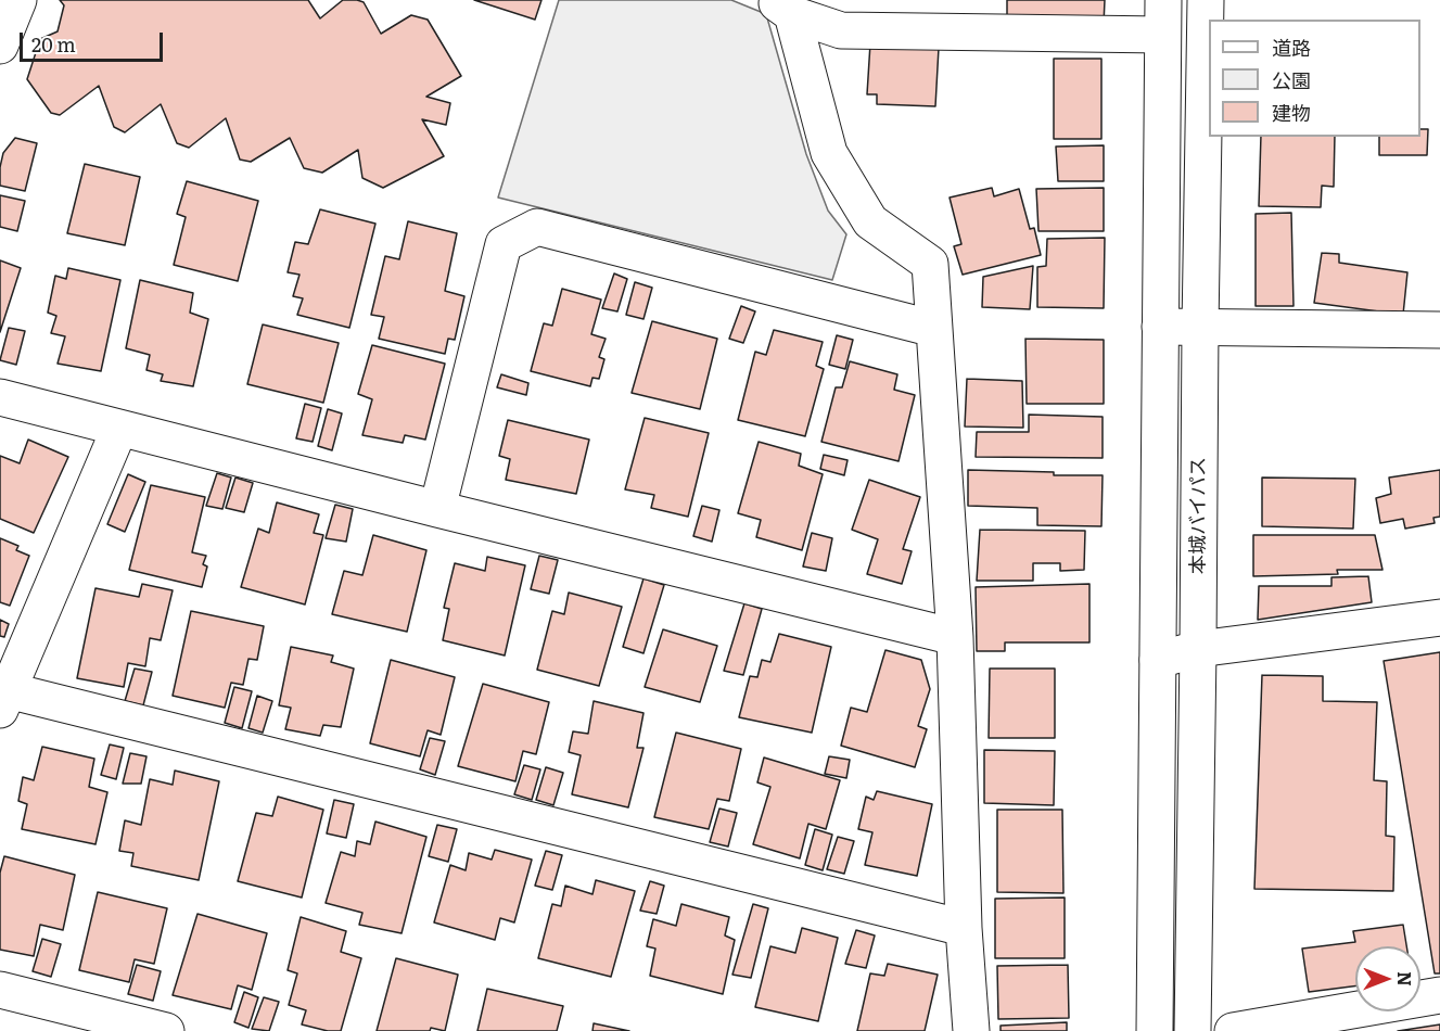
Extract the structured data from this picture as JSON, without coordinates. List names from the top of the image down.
{
  "streets": {
    "main road": ["本城バイパス"]
  },
  "legend": ["道路", "公園", "建物"],
  "scale_bar": "20 m",
  "north": "right"
}
